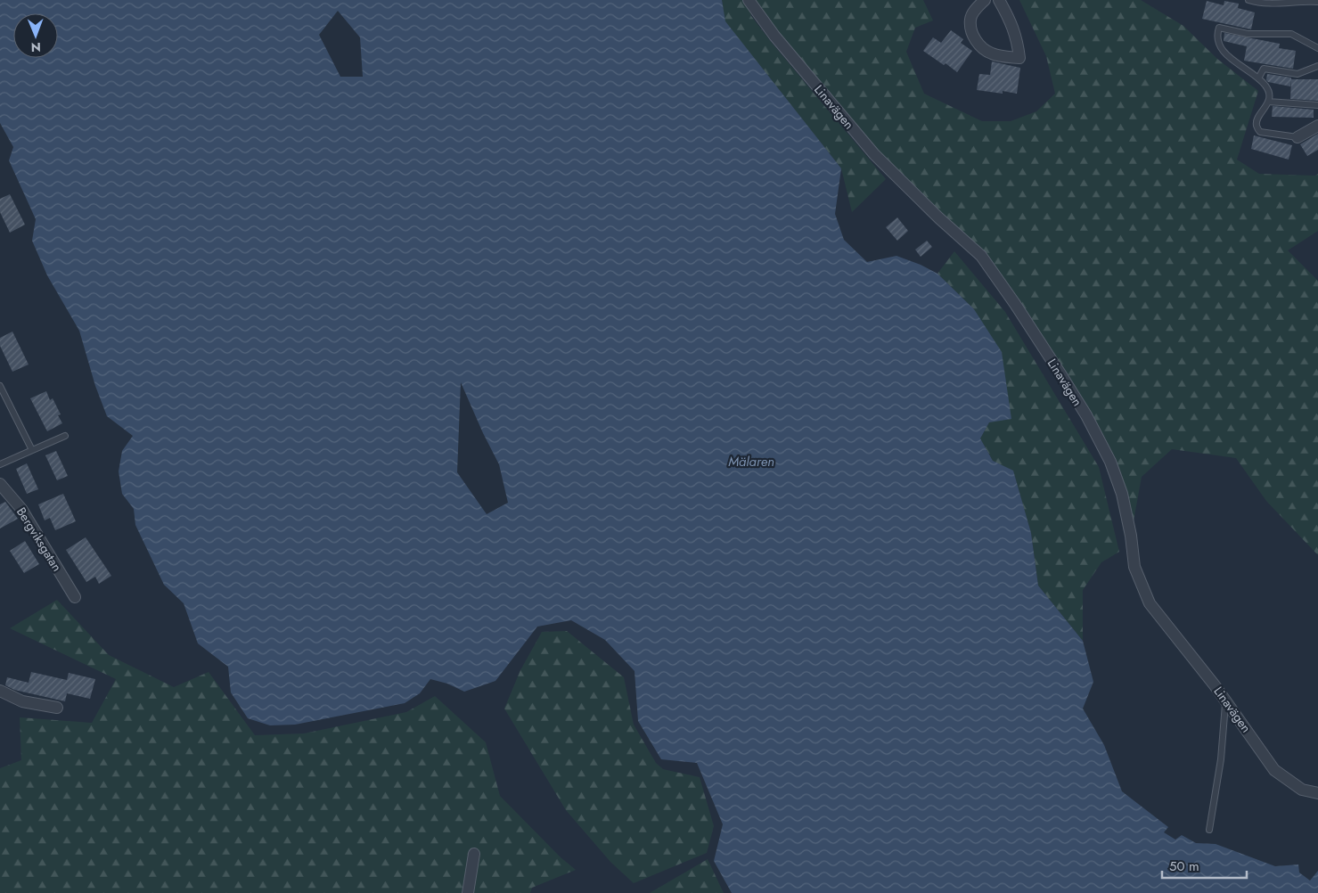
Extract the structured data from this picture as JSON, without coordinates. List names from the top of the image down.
{
  "streets": {
    "street": ["Linavägen", "Bergviksgatan"]
  },
  "water": ["Mälaren"],
  "scale_bar": "50 m",
  "north": "bottom"
}
